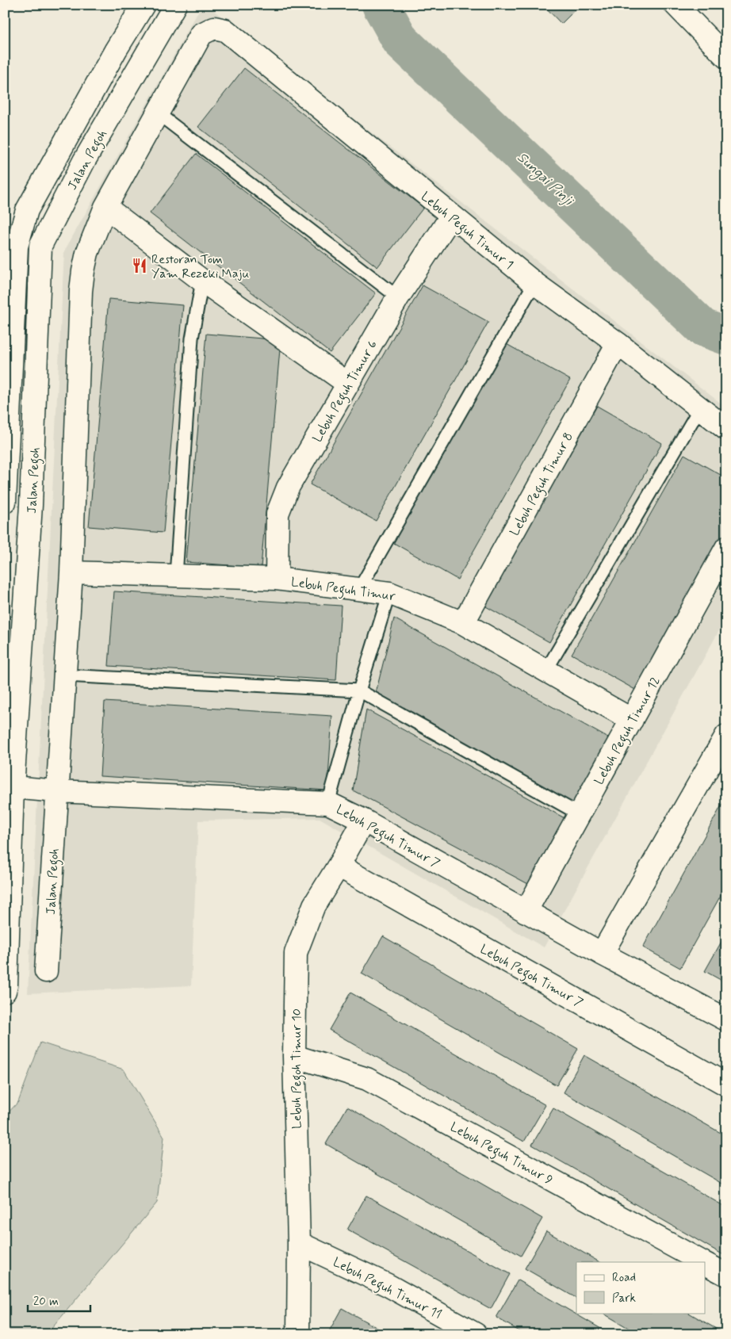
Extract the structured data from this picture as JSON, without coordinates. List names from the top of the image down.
{
  "streets": {
    "street": [
      "Jalan Pegoh",
      "Lebuh Peguh Timur 1",
      "Lebuh Peguh Timur 6",
      "Lebuh Peguh Timur 8",
      "Lebuh Peguh Timur",
      "Lebuh Peguh Timur 12",
      "Lebuh Peguh Timur 7",
      "Lebuh Pegoh Timur 7",
      "Lebuh Pegoh Timur 10",
      "Lebuh Peguh Timur 9",
      "Lebuh Peguh Timur 11"
    ]
  },
  "crossings": [
    ["Jalan Pegoh", "Lebuh Peguh Timur 1"],
    ["Jalan Pegoh", "Lebuh Peguh Timur"],
    ["Jalan Pegoh", "Lebuh Peguh Timur 7"],
    ["Lebuh Peguh Timur 1", "Lebuh Peguh Timur 6"],
    ["Lebuh Peguh Timur 1", "Lebuh Peguh Timur 8"],
    ["Lebuh Peguh Timur 6", "Lebuh Peguh Timur"],
    ["Lebuh Peguh Timur 8", "Lebuh Peguh Timur"],
    ["Lebuh Peguh Timur", "Lebuh Peguh Timur 12"],
    ["Lebuh Peguh Timur 12", "Lebuh Peguh Timur 7"],
    ["Lebuh Peguh Timur 7", "Lebuh Pegoh Timur 10"],
    ["Lebuh Pegoh Timur 7", "Lebuh Pegoh Timur 10"],
    ["Lebuh Pegoh Timur 10", "Lebuh Peguh Timur 9"],
    ["Lebuh Pegoh Timur 10", "Lebuh Peguh Timur 11"]
  ],
  "water": ["Sungai Pinji"],
  "places": {
    "restaurant": ["Restoran Tom Yam Rezeki Maju"]
  },
  "legend": ["Road", "Park"],
  "scale_bar": "20 m"
}
